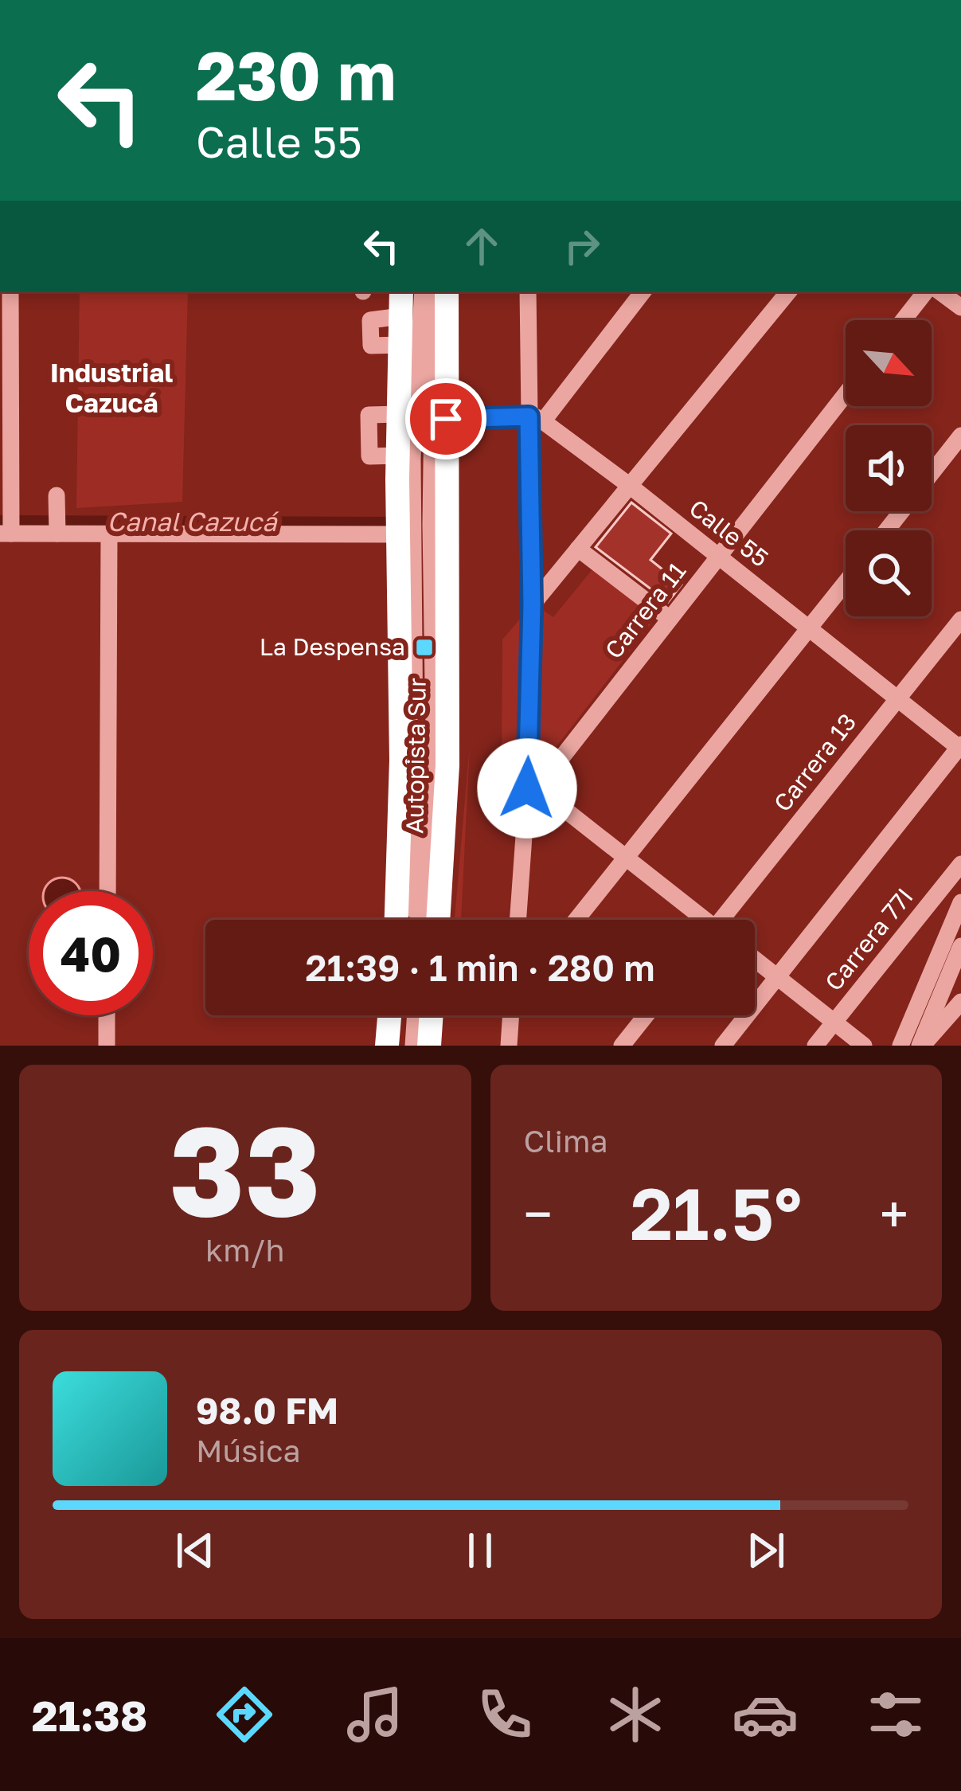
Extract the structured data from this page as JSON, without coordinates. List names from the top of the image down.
{
  "streets": {
    "highway": ["Autopista Sur"],
    "street": [
      "Calle 55",
      "Carrera 11",
      "Carrera 13",
      "Carrera 77I"
    ]
  },
  "crossings": [
    ["Calle 55", "Carrera 11"],
    ["Calle 55", "Carrera 13"]
  ],
  "districts": ["Industrial Cazucá"],
  "water": ["Canal Cazucá"],
  "places": {
    "transit": ["La Despensa"]
  },
  "north": "bottom right",
  "page": {
    "turn": ["230 m", "Calle 55"],
    "limit": "40",
    "trip": "21:39 · 1 min · 280 m",
    "tile": [
      ["33", "km/h"],
      "Clima"
    ],
    "heat": ["−", "21.5°", "+"],
    "song": ["98.0 FM", "Música"],
    "tabs": "21:38"
  }
}
